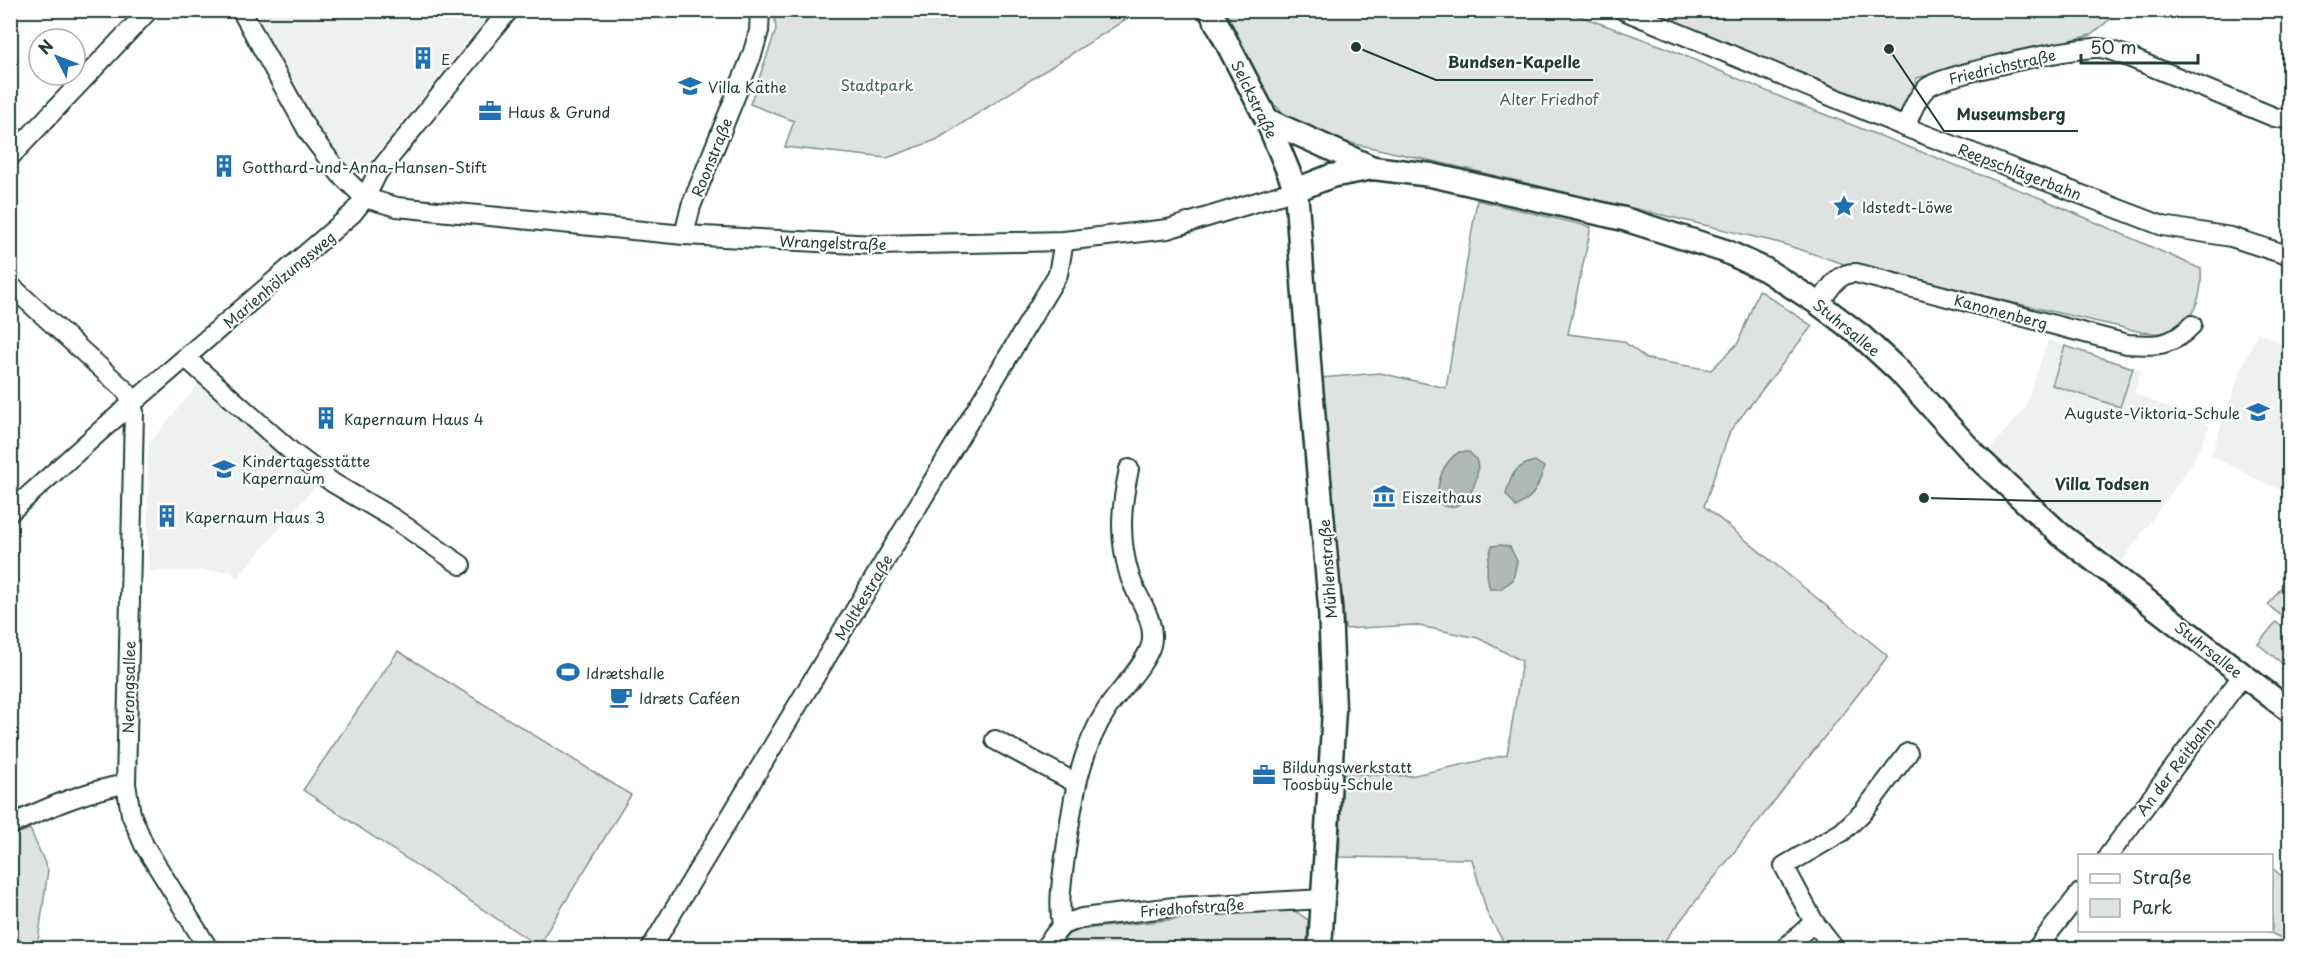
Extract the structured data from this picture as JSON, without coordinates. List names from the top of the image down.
{
  "streets": {
    "main road": ["Selckstraße", "Stuhrsallee", "Mühlenstraße"],
    "street": [
      "Friedrichstraße",
      "Roonstraße",
      "Reepschlägerbahn",
      "Wrangelstraße",
      "Marienhölzungsweg",
      "Kanonenberg",
      "Moltkestraße",
      "Nerongsallee",
      "An der Reitbahn",
      "Friedhofstraße"
    ]
  },
  "crossings": [
    ["Friedrichstraße", "Reepschlägerbahn"],
    ["Selckstraße", "Wrangelstraße"],
    ["Selckstraße", "Stuhrsallee"],
    ["Selckstraße", "Mühlenstraße"],
    ["Roonstraße", "Wrangelstraße"],
    ["Wrangelstraße", "Marienhölzungsweg"],
    ["Wrangelstraße", "Stuhrsallee"],
    ["Wrangelstraße", "Mühlenstraße"],
    ["Wrangelstraße", "Moltkestraße"],
    ["Marienhölzungsweg", "Nerongsallee"],
    ["Kanonenberg", "Stuhrsallee"],
    ["Stuhrsallee", "Mühlenstraße"],
    ["Stuhrsallee", "An der Reitbahn"],
    ["Mühlenstraße", "Friedhofstraße"]
  ],
  "parks": ["Stadtpark", "Alter Friedhof"],
  "places": {
    "other": ["Bundsen-Kapelle", "Museumsberg", "Villa Todsen"],
    "building": [
      "E",
      "Gotthard-und-Anna-Hansen-Stift",
      "Kapernaum Haus 4",
      "Kapernaum Haus 3"
    ],
    "school or university": ["Villa Käthe", "Auguste-Viktoria-Schule", "Kindertagesstätte Kapernaum"],
    "office": ["Haus & Grund", "Bildungswerkstatt Toosbüy-Schule"],
    "place": ["Idstedt-Löwe"],
    "museum": ["Eiszeithaus"],
    "sports": ["Idrætshalle"],
    "cafe": ["Idræts Caféen"]
  },
  "legend": ["Straße", "Park"],
  "scale_bar": "50 m",
  "north": "top left"
}
